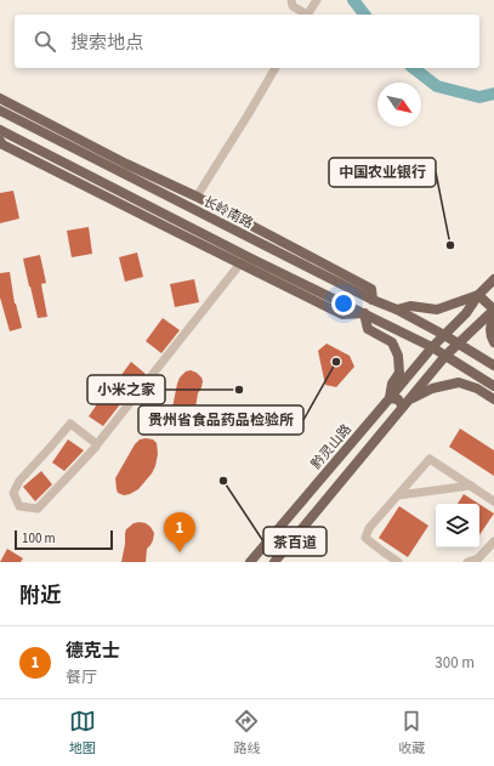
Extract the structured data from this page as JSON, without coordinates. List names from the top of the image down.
{
  "streets": {
    "main road": ["长岭南路", "黔灵山路"]
  },
  "crossings": [
    ["长岭南路", "黔灵山路"]
  ],
  "places": [
    "中国农业银行",
    "贵州省食品药品检验所",
    "小米之家",
    "茶百道"
  ],
  "scale_bar": "100 m",
  "north": "bottom right",
  "page": {
    "search": "搜索地点",
    "pins": "1",
    "scale": "100 m",
    "heading": "附近",
    "list": [
      {
        "mark": "1",
        "name": "德克士",
        "note": "餐厅",
        "value": "300 m"
      }
    ],
    "nav": ["地图", "路线", "收藏"]
  }
}
